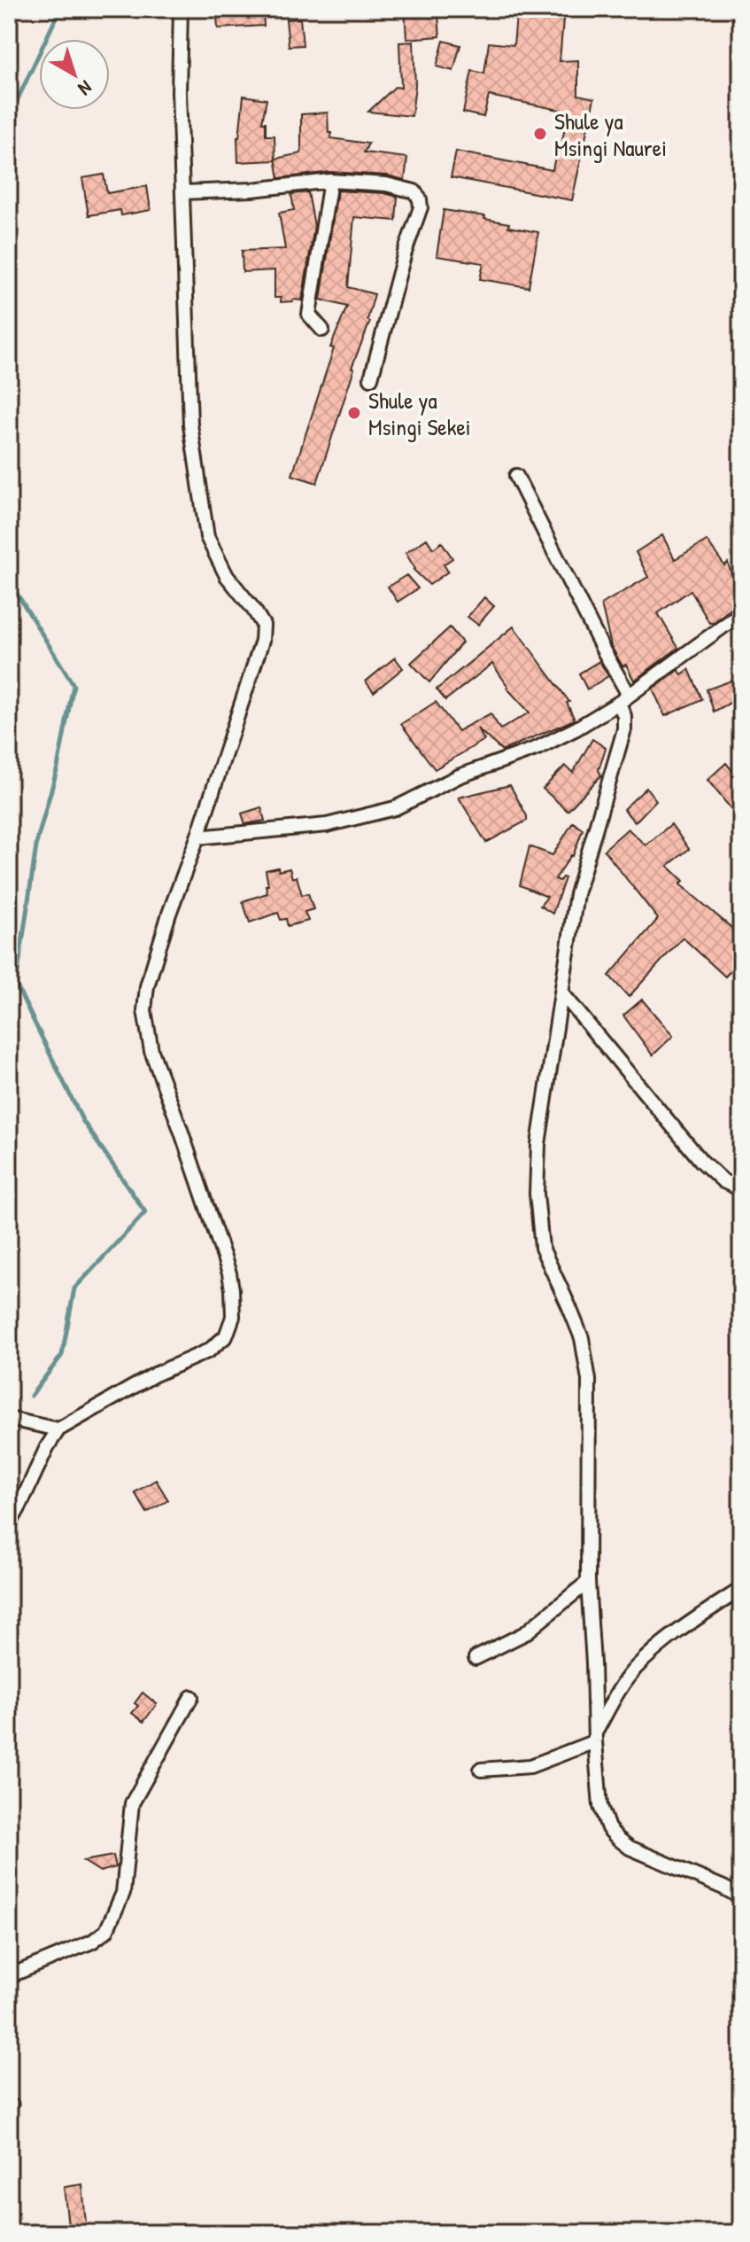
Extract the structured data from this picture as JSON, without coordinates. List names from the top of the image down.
{
  "places": ["Shule ya Msingi Naurei", "Shule ya Msingi Sekei"],
  "north": "bottom right"
}
